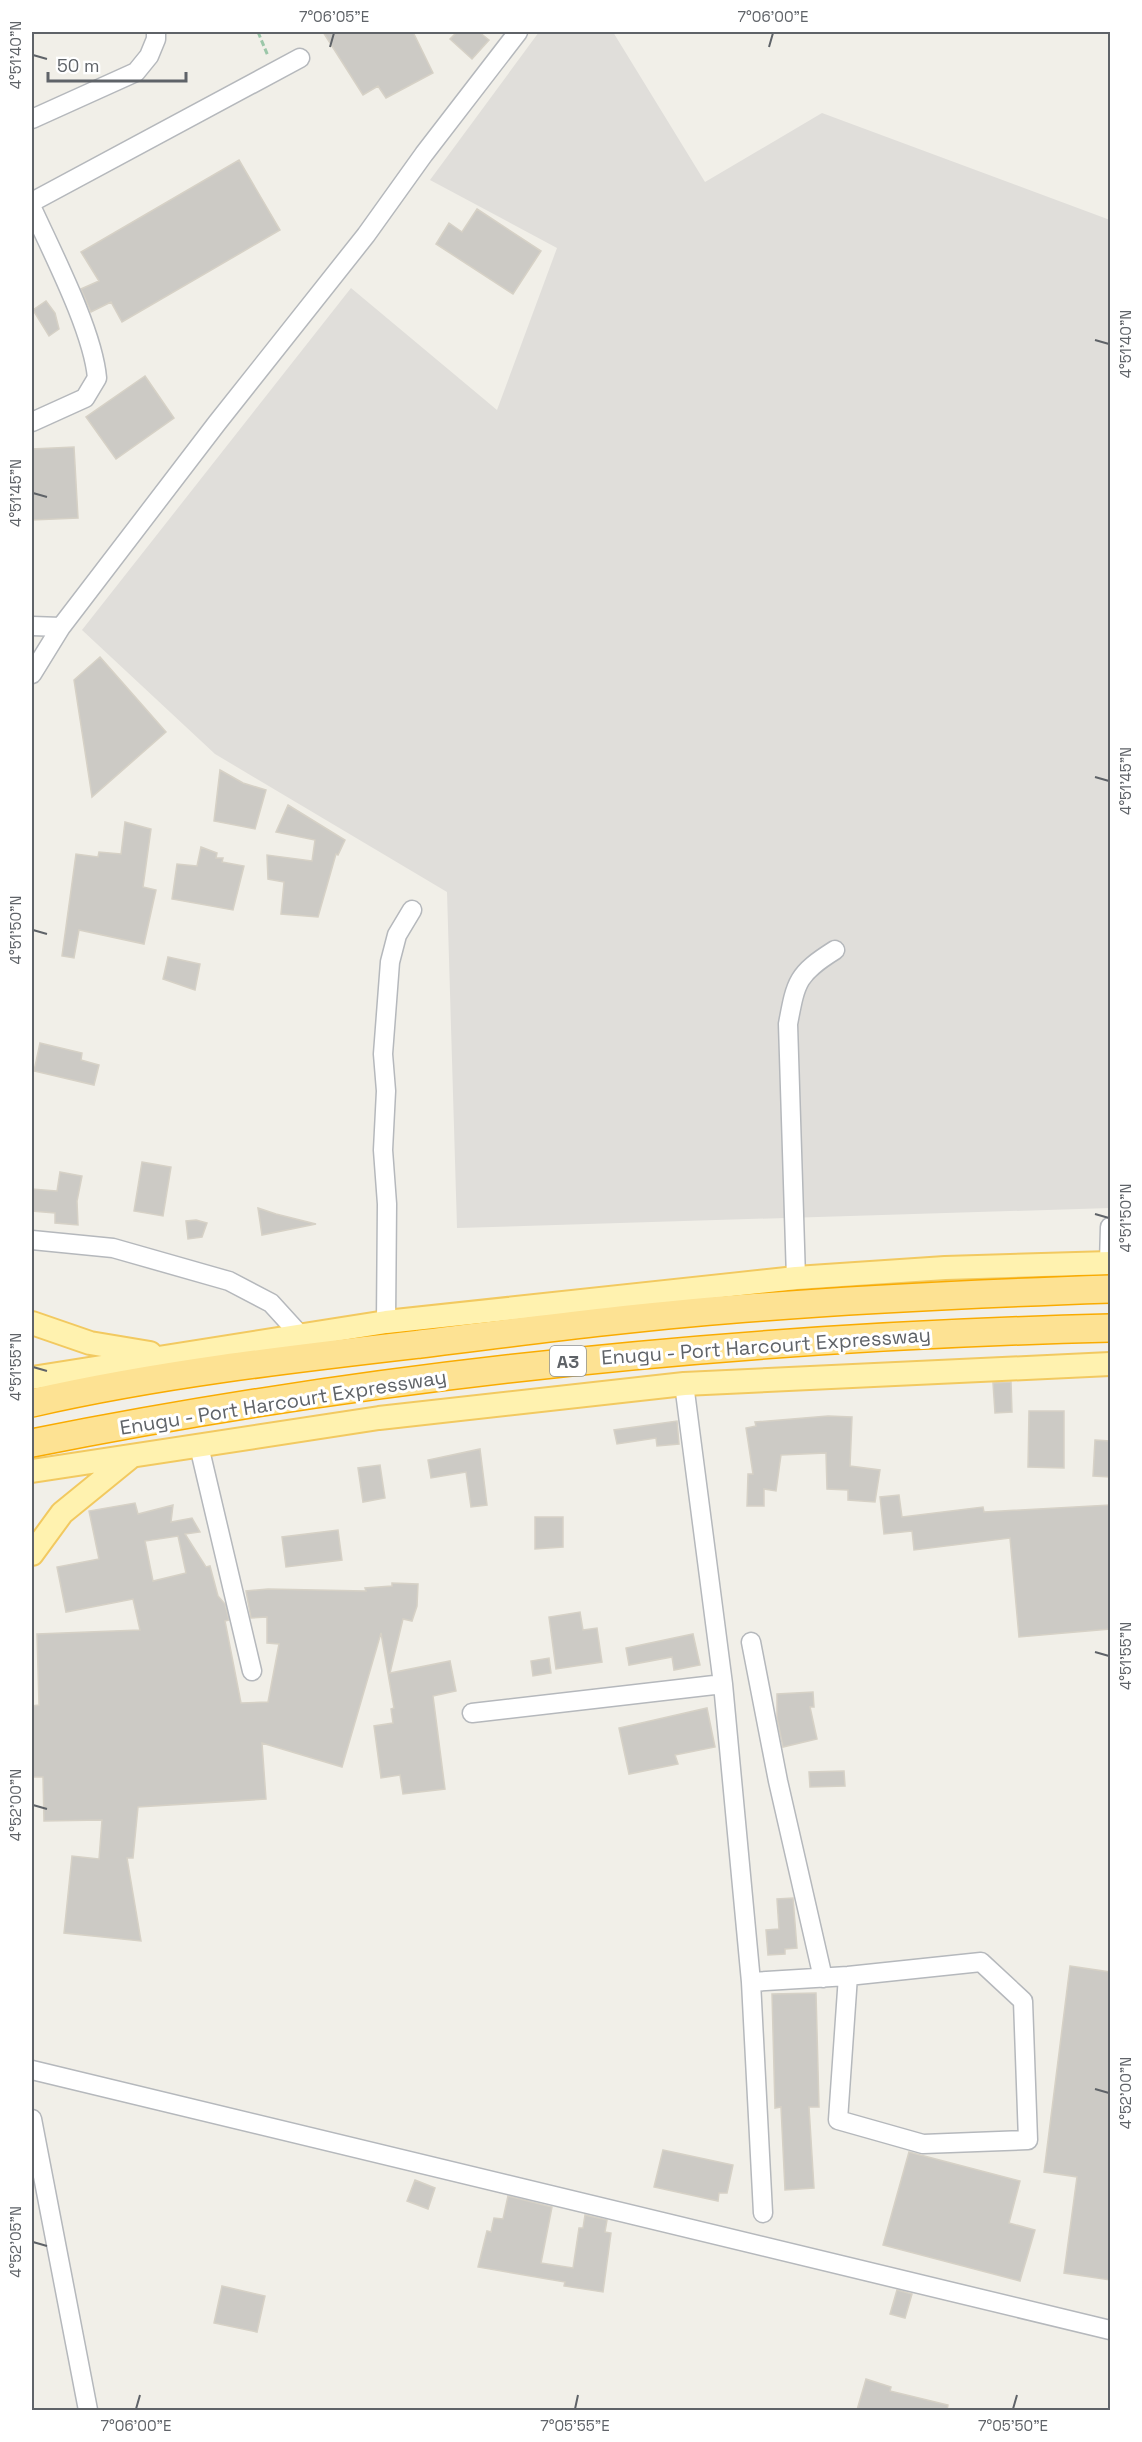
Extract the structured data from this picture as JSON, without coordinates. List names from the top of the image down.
{
  "streets": {
    "highway": ["Enugu - Port Harcourt Expressway", "A3"]
  },
  "scale_bar": "50 m",
  "coordinates": [
    "7°06'05\"E",
    "7°06'00\"E",
    "4°51'40\"N",
    "4°51'45\"N",
    "4°51'50\"N",
    "4°51'55\"N",
    "4°52'00\"N",
    "4°52'05\"N",
    "7°05'55\"E",
    "7°05'50\"E"
  ]
}
